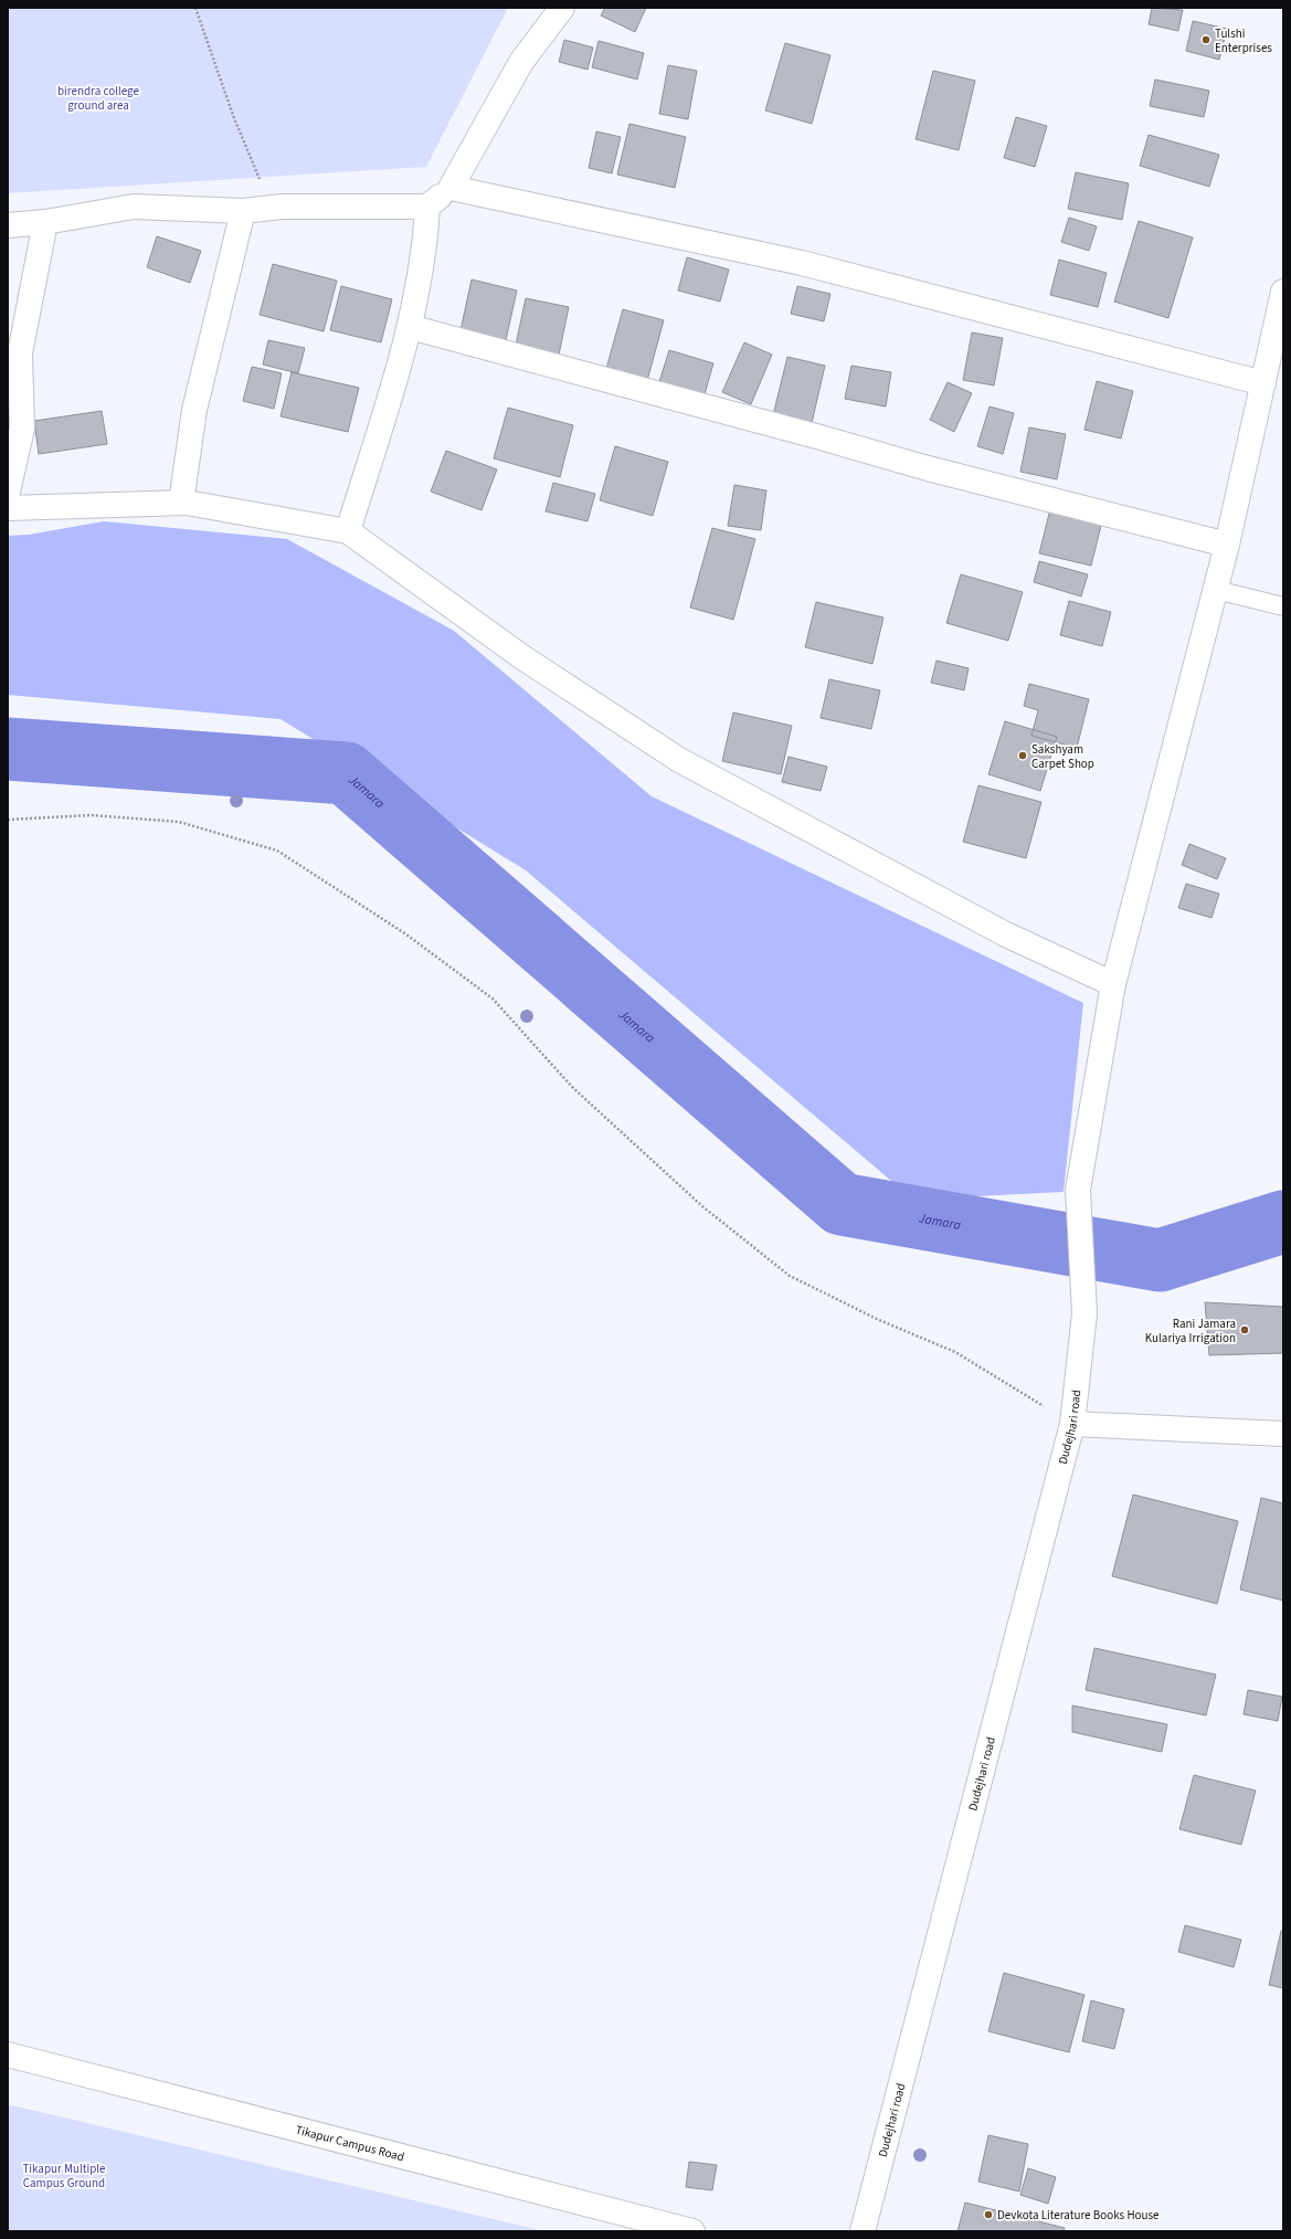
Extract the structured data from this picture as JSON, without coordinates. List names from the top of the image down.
{
  "streets": {
    "street": ["Dudejhari road", "Tikapur Campus Road"]
  },
  "water": ["Jamara"],
  "parks": ["birendra college ground area", "Tikapur Multiple Campus Ground"],
  "places": [
    "Tulshi Enterprises",
    "Sakshyam Carpet Shop",
    "Rani Jamara Kulariya Irrigation",
    "Devkota Literature Books House"
  ]
}
